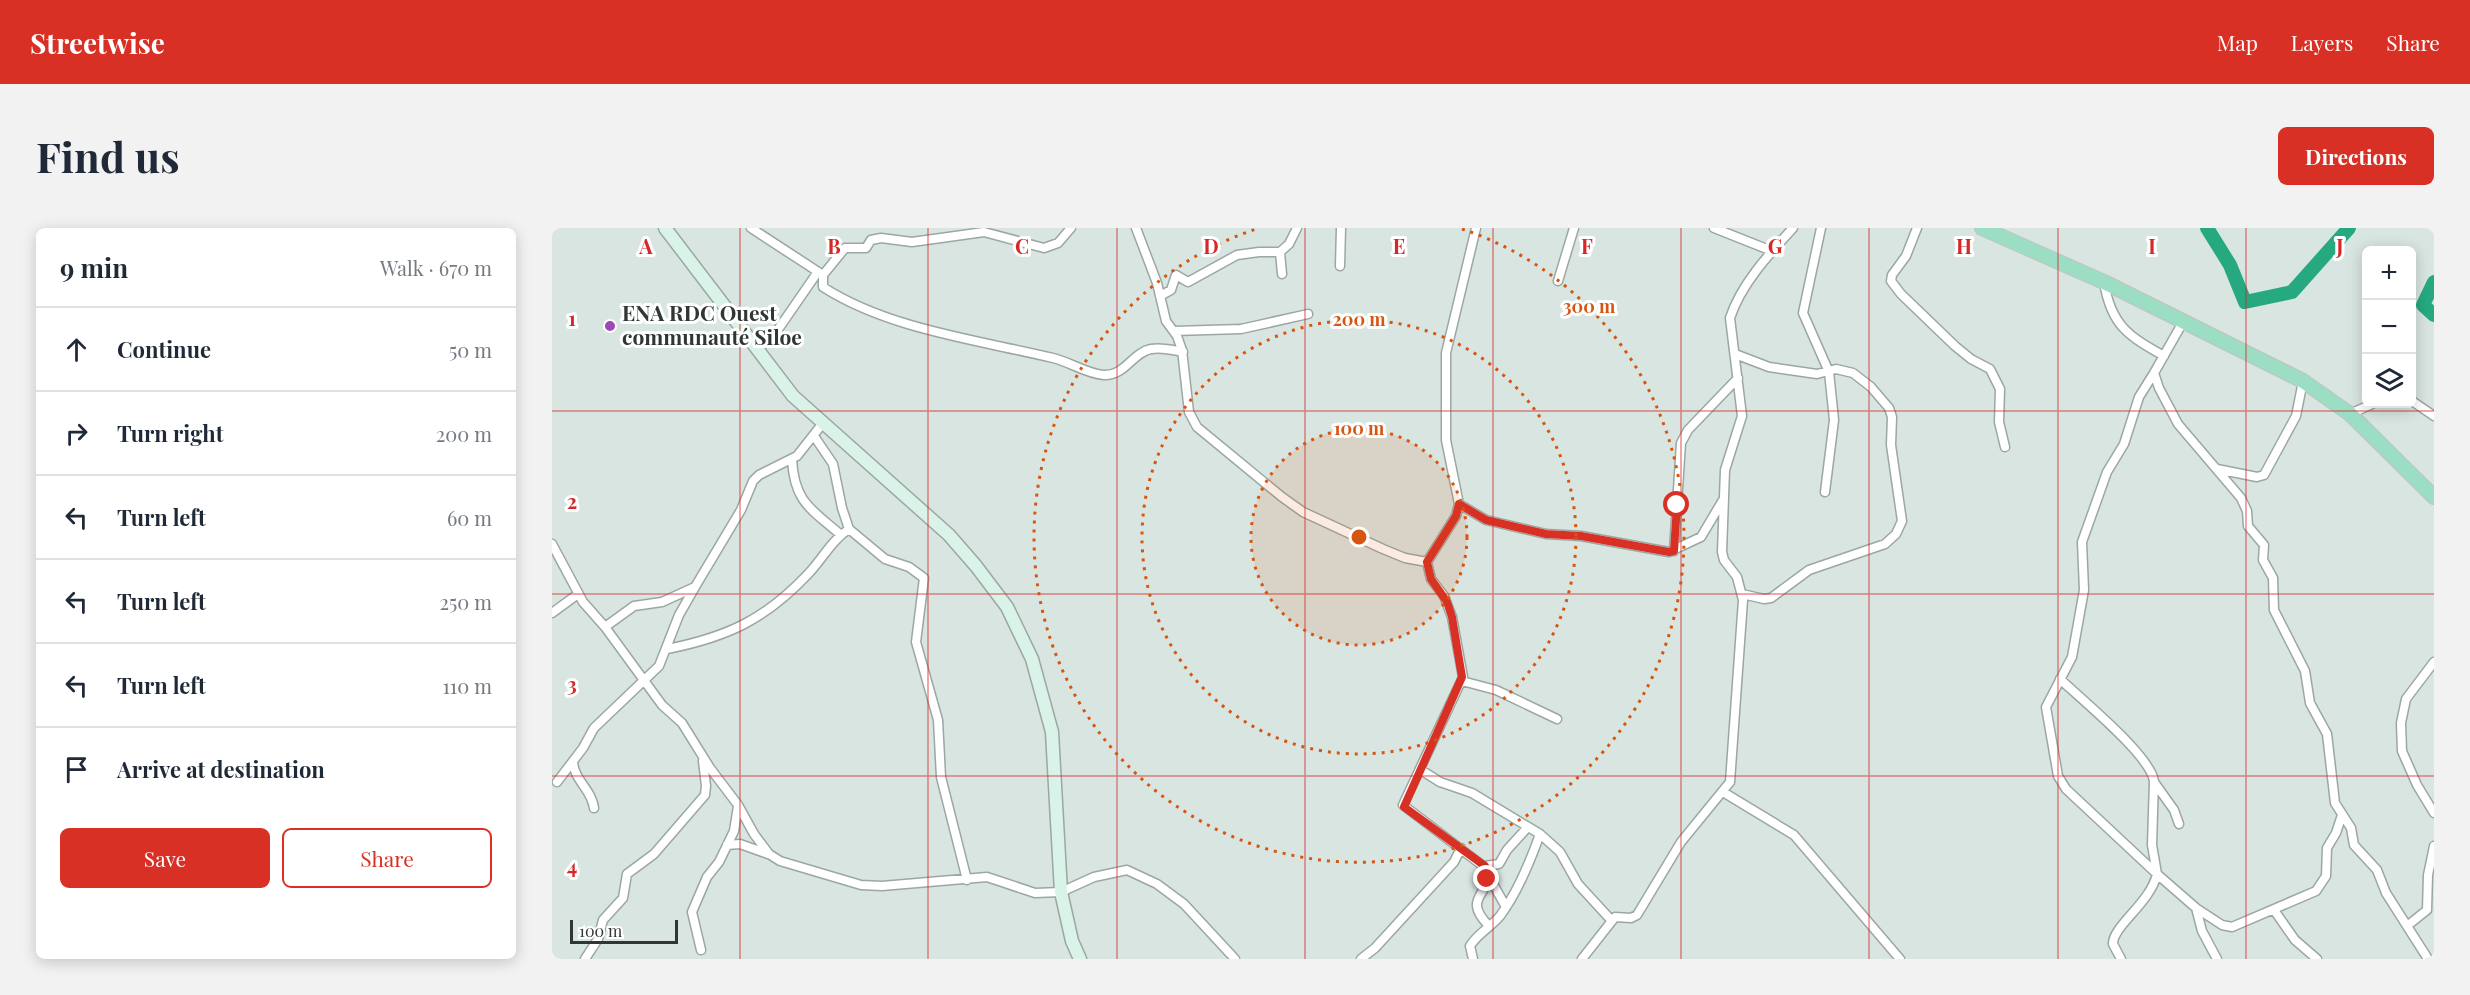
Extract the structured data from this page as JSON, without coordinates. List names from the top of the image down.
{
  "places": ["ENA RDC Ouest communauté Siloe"],
  "scale_bar": "100 m",
  "page": {
    "header": "Streetwise",
    "nav": ["Map", "Layers", "Share"],
    "buttons": [
      "Directions",
      ["Save", "Share"]
    ],
    "title": "Find us",
    "heading": ["9 min", "Walk · 670 m"],
    "map_buttons": ["+", "−"],
    "list": [
      ["Continue", "50 m"],
      ["Turn right", "200 m"],
      ["Turn left", "60 m"],
      ["Turn left", "250 m"],
      ["Turn left", "110 m"],
      "Arrive at destination"
    ],
    "scale": "100 m"
  },
  "grid": {
    "columns": [
      "A",
      "B",
      "C",
      "D",
      "E",
      "F",
      "G",
      "H",
      "I",
      "J"
    ],
    "rows": [
      "1",
      "2",
      "3",
      "4"
    ]
  },
  "rings": ["300 m", "200 m", "100 m"]
}
